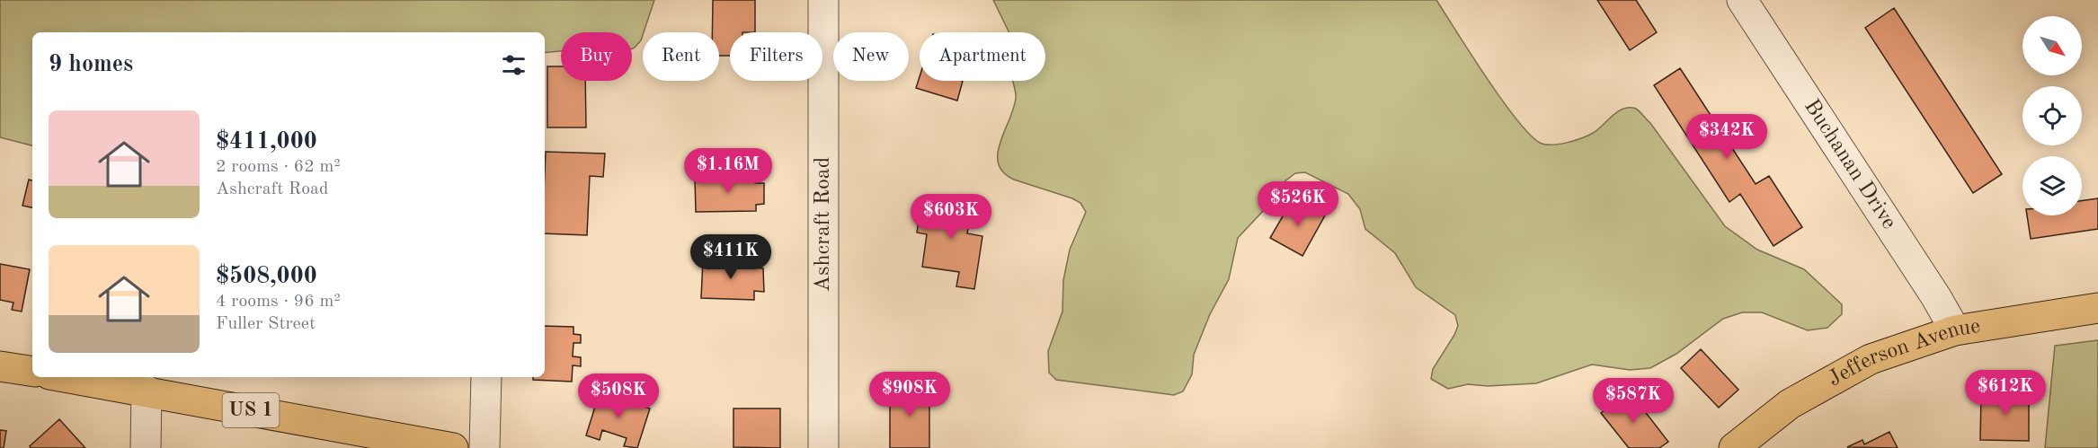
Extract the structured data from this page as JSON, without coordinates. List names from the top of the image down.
{
  "streets": {
    "main road": ["Jefferson Avenue", "US 1"],
    "street": ["Buchanan Drive", "Ashcraft Road"]
  },
  "crossings": [
    ["Buchanan Drive", "Jefferson Avenue"]
  ],
  "north": "bottom right",
  "page": {
    "chip": [
      "Buy",
      "Rent",
      "Filters",
      "New",
      "Apartment"
    ],
    "heading": "9 homes",
    "list": [
      {
        "name": "$411,000",
        "note": "2 rooms · 62 m² · Ashcraft Road"
      },
      {
        "name": "$508,000",
        "note": "4 rooms · 96 m² · Fuller Street"
      }
    ],
    "price": [
      "$342K",
      "$1.16M",
      "$526K",
      "$603K",
      "$411K",
      "$612K",
      "$908K",
      "$508K",
      "$587K"
    ]
  }
}
